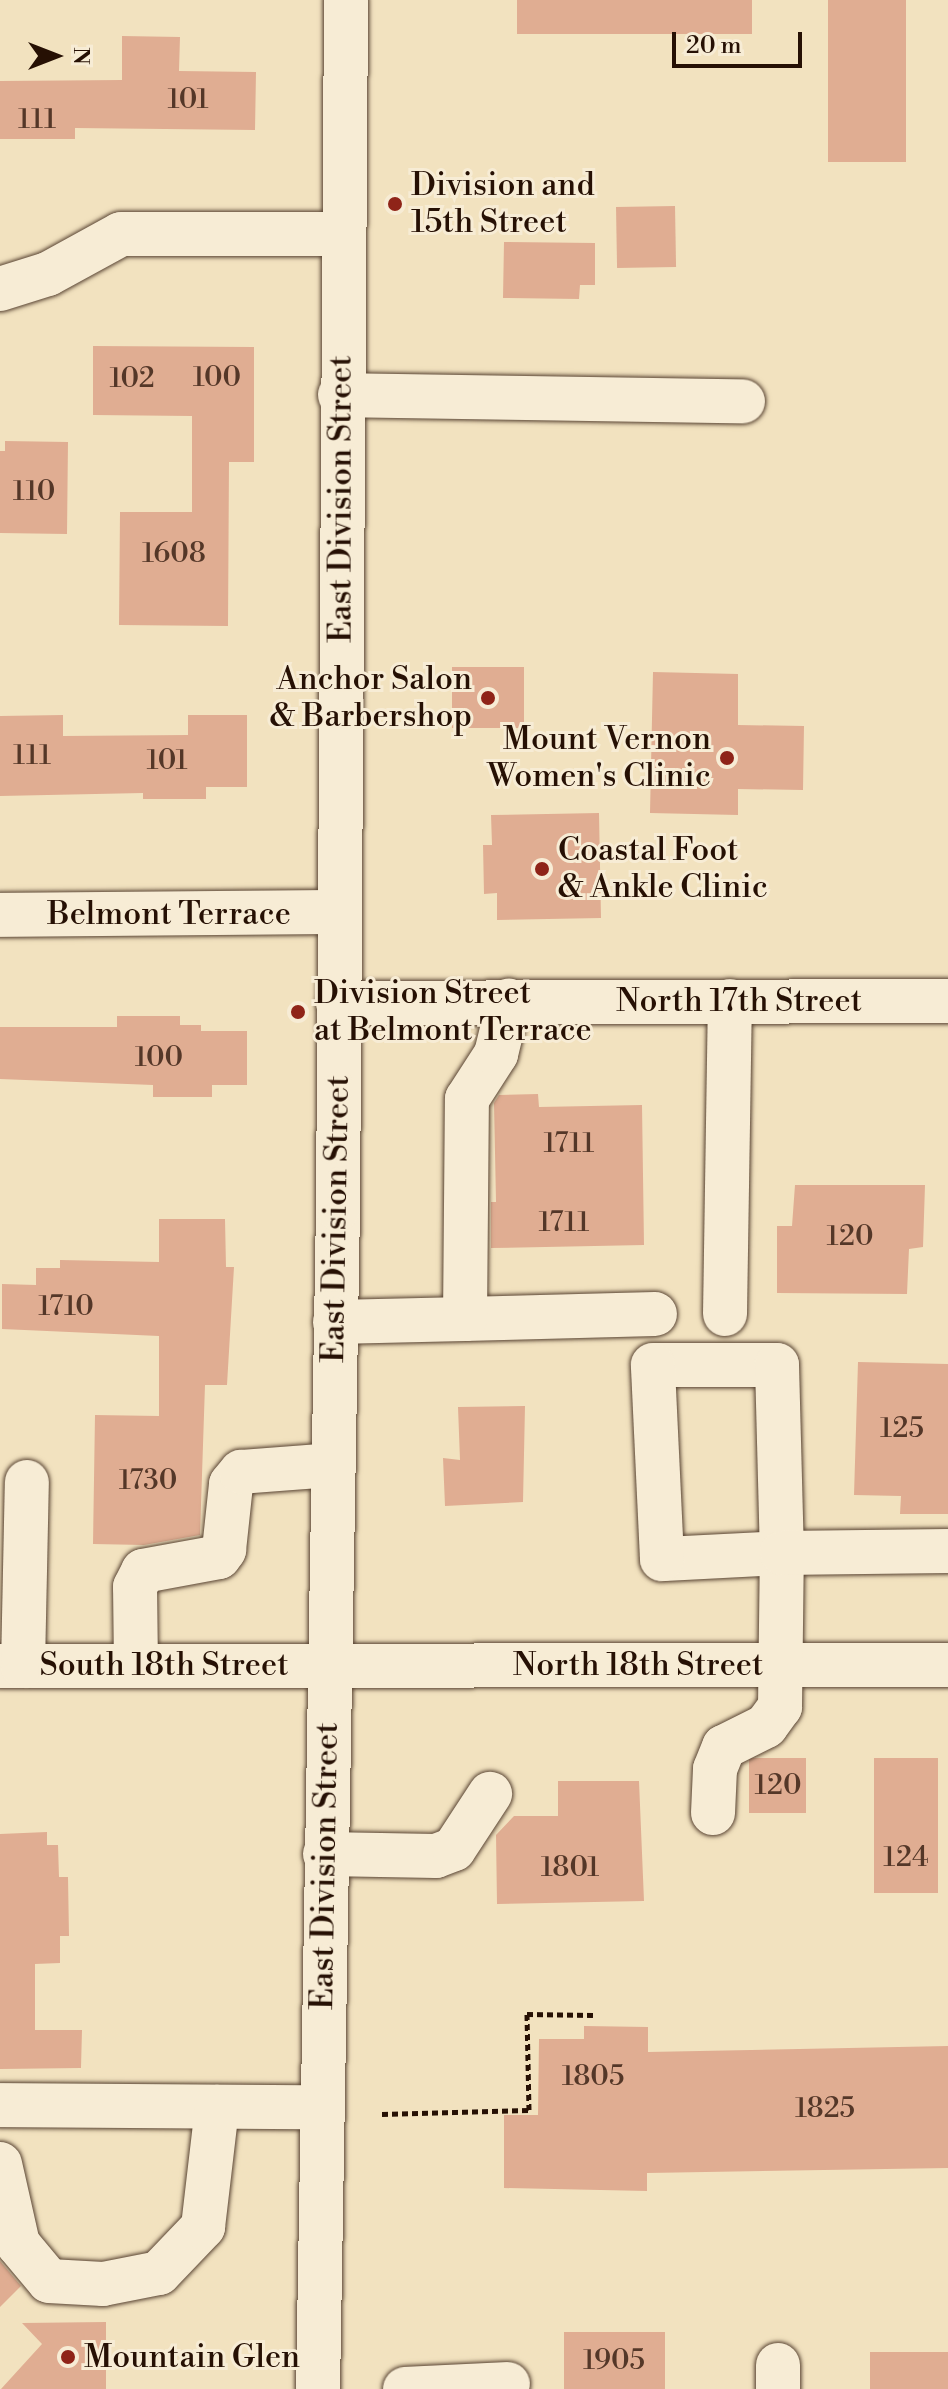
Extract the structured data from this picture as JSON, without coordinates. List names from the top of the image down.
{
  "streets": {
    "street": [
      "East Division Street",
      "Belmont Terrace",
      "North 17th Street",
      "South 18th Street",
      "North 18th Street"
    ]
  },
  "crossings": [
    ["East Division Street", "Belmont Terrace"],
    ["East Division Street", "North 17th Street"],
    ["East Division Street", "South 18th Street"],
    ["East Division Street", "North 18th Street"],
    ["South 18th Street", "North 18th Street"]
  ],
  "places": [
    "Division and 15th Street",
    "Anchor Salon & Barbershop",
    "Mount Vernon Women's Clinic",
    "Coastal Foot & Ankle Clinic",
    "Division Street at Belmont Terrace",
    "Mountain Glen"
  ],
  "house_numbers": [
    "101",
    "111",
    "100",
    "102",
    "110",
    "1608",
    "111",
    "101",
    "100",
    "1711",
    "1711",
    "120",
    "1710",
    "125",
    "1730",
    "120",
    "124",
    "1801",
    "1805",
    "1825",
    "1905"
  ],
  "scale_bar": "20 m",
  "north": "right"
}
